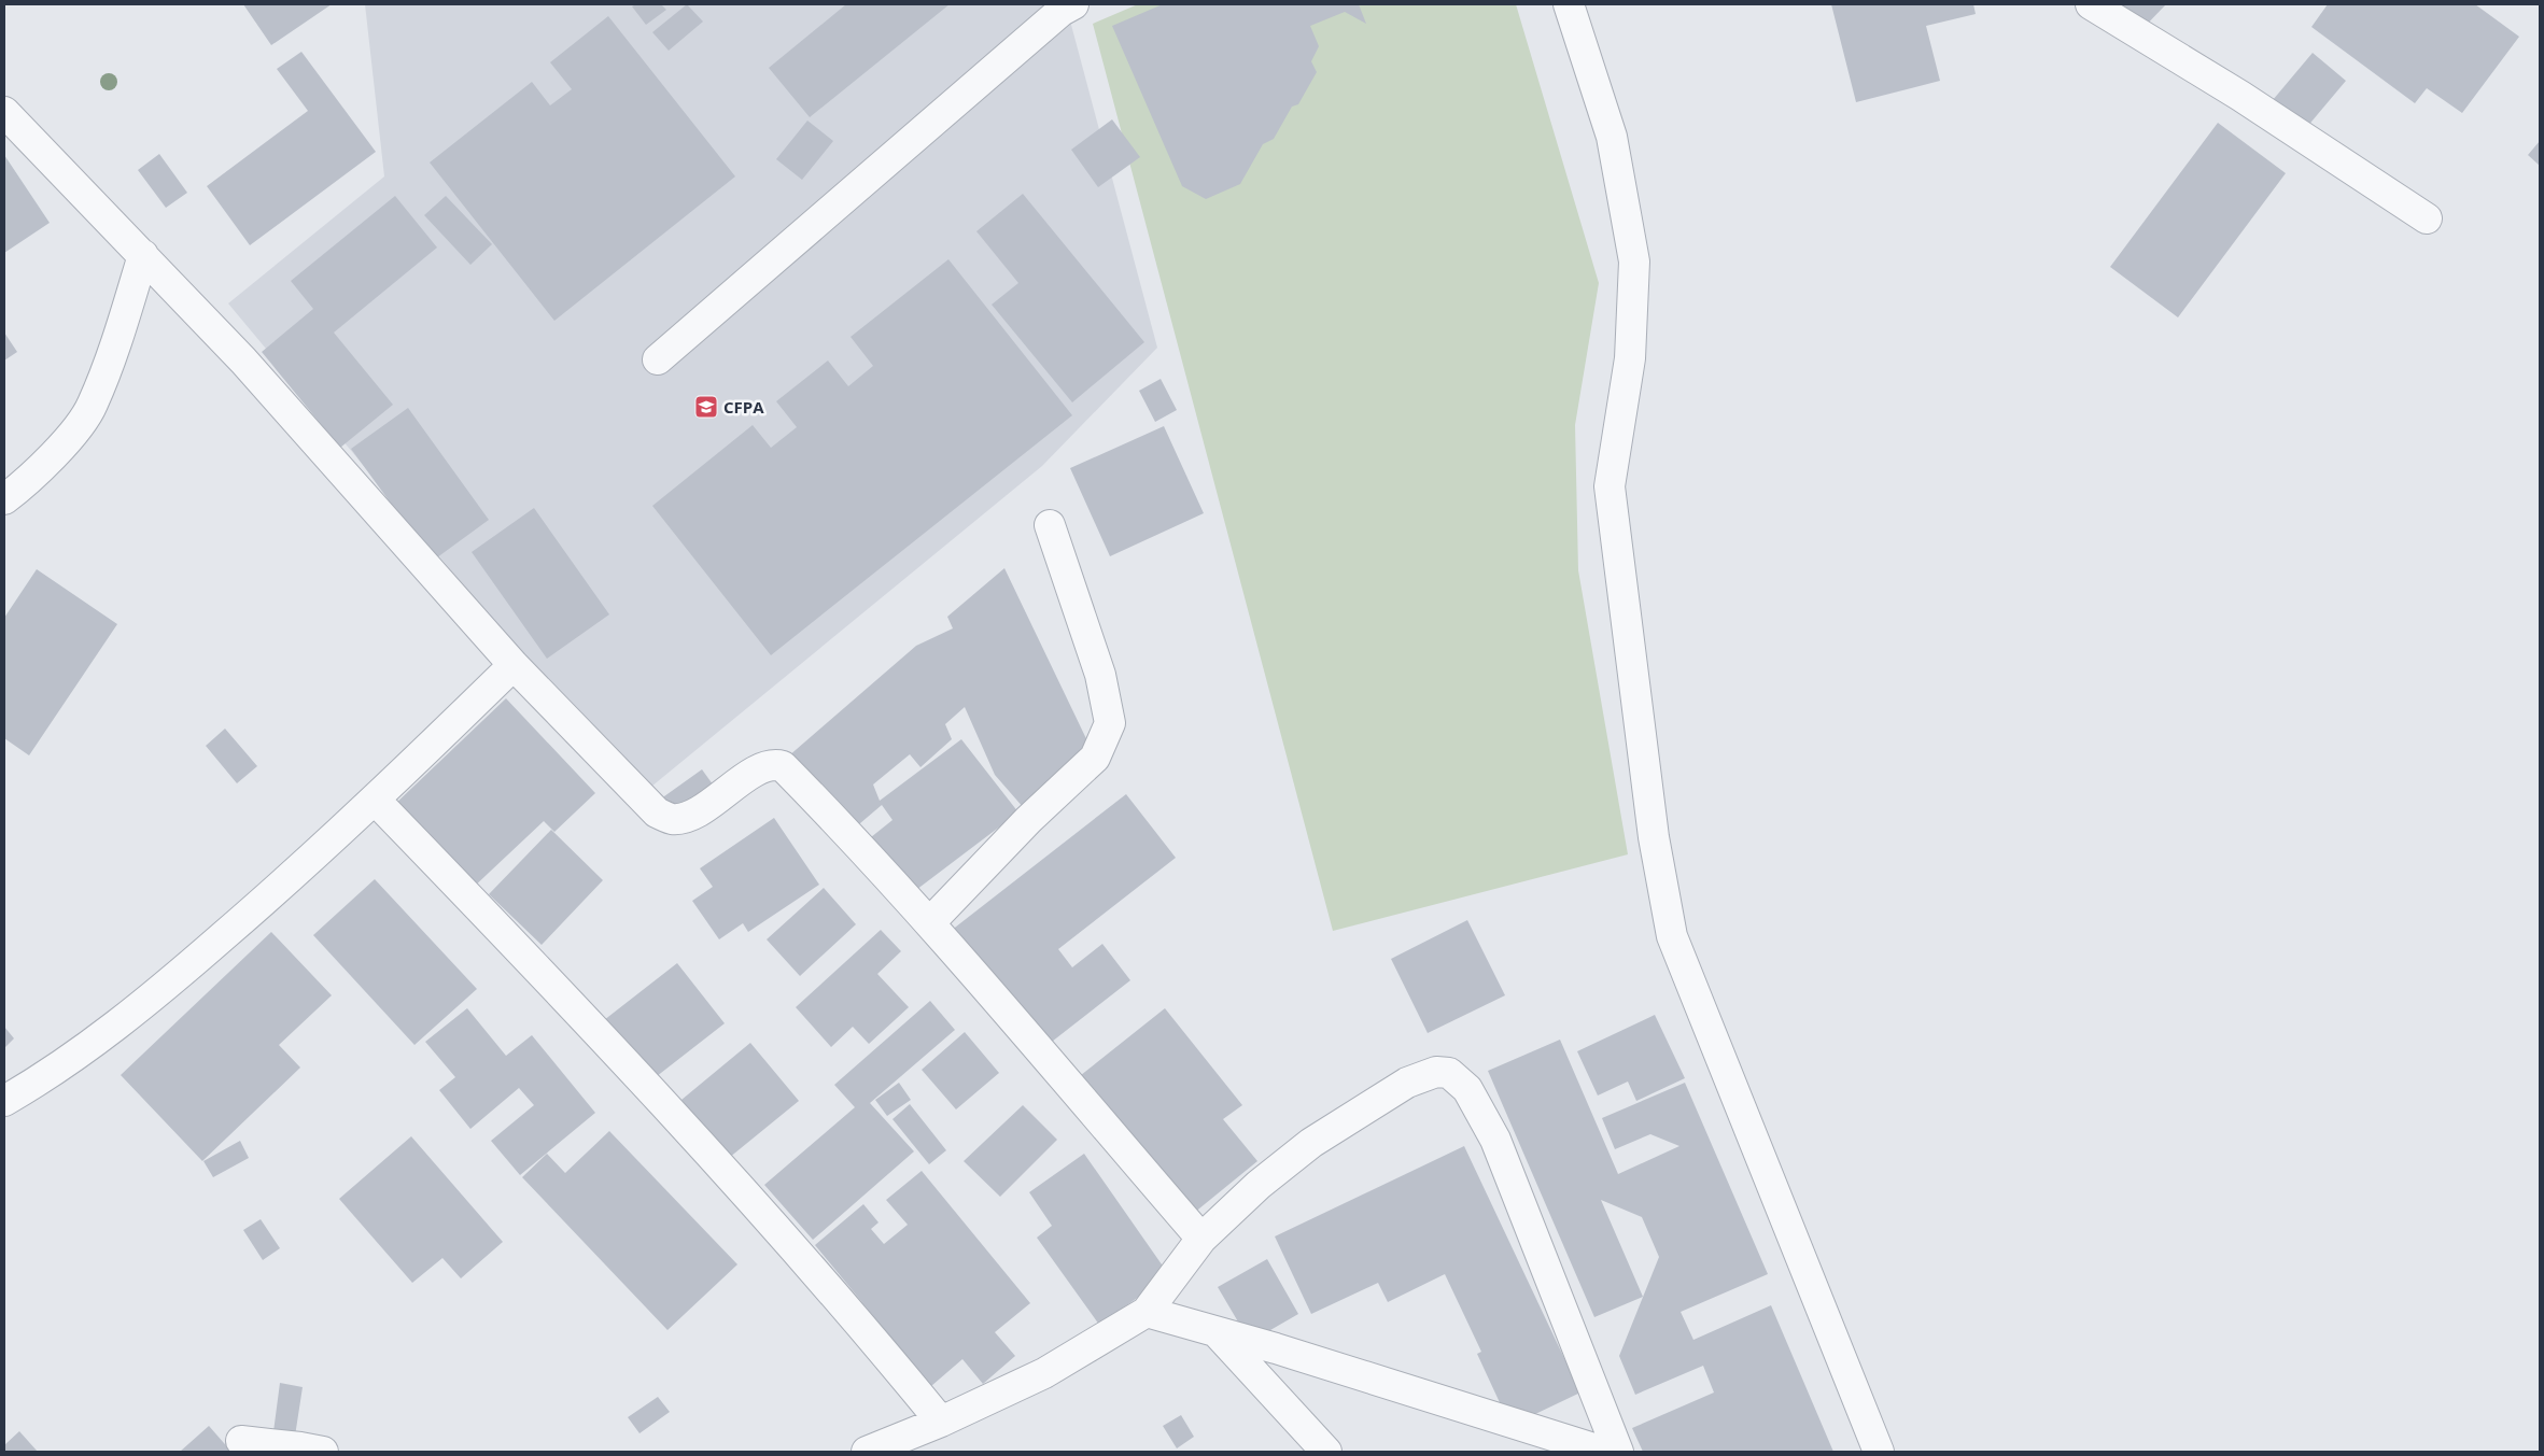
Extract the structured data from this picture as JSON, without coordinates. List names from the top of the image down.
{
  "places": {
    "school or university": ["CFPA"]
  }
}
